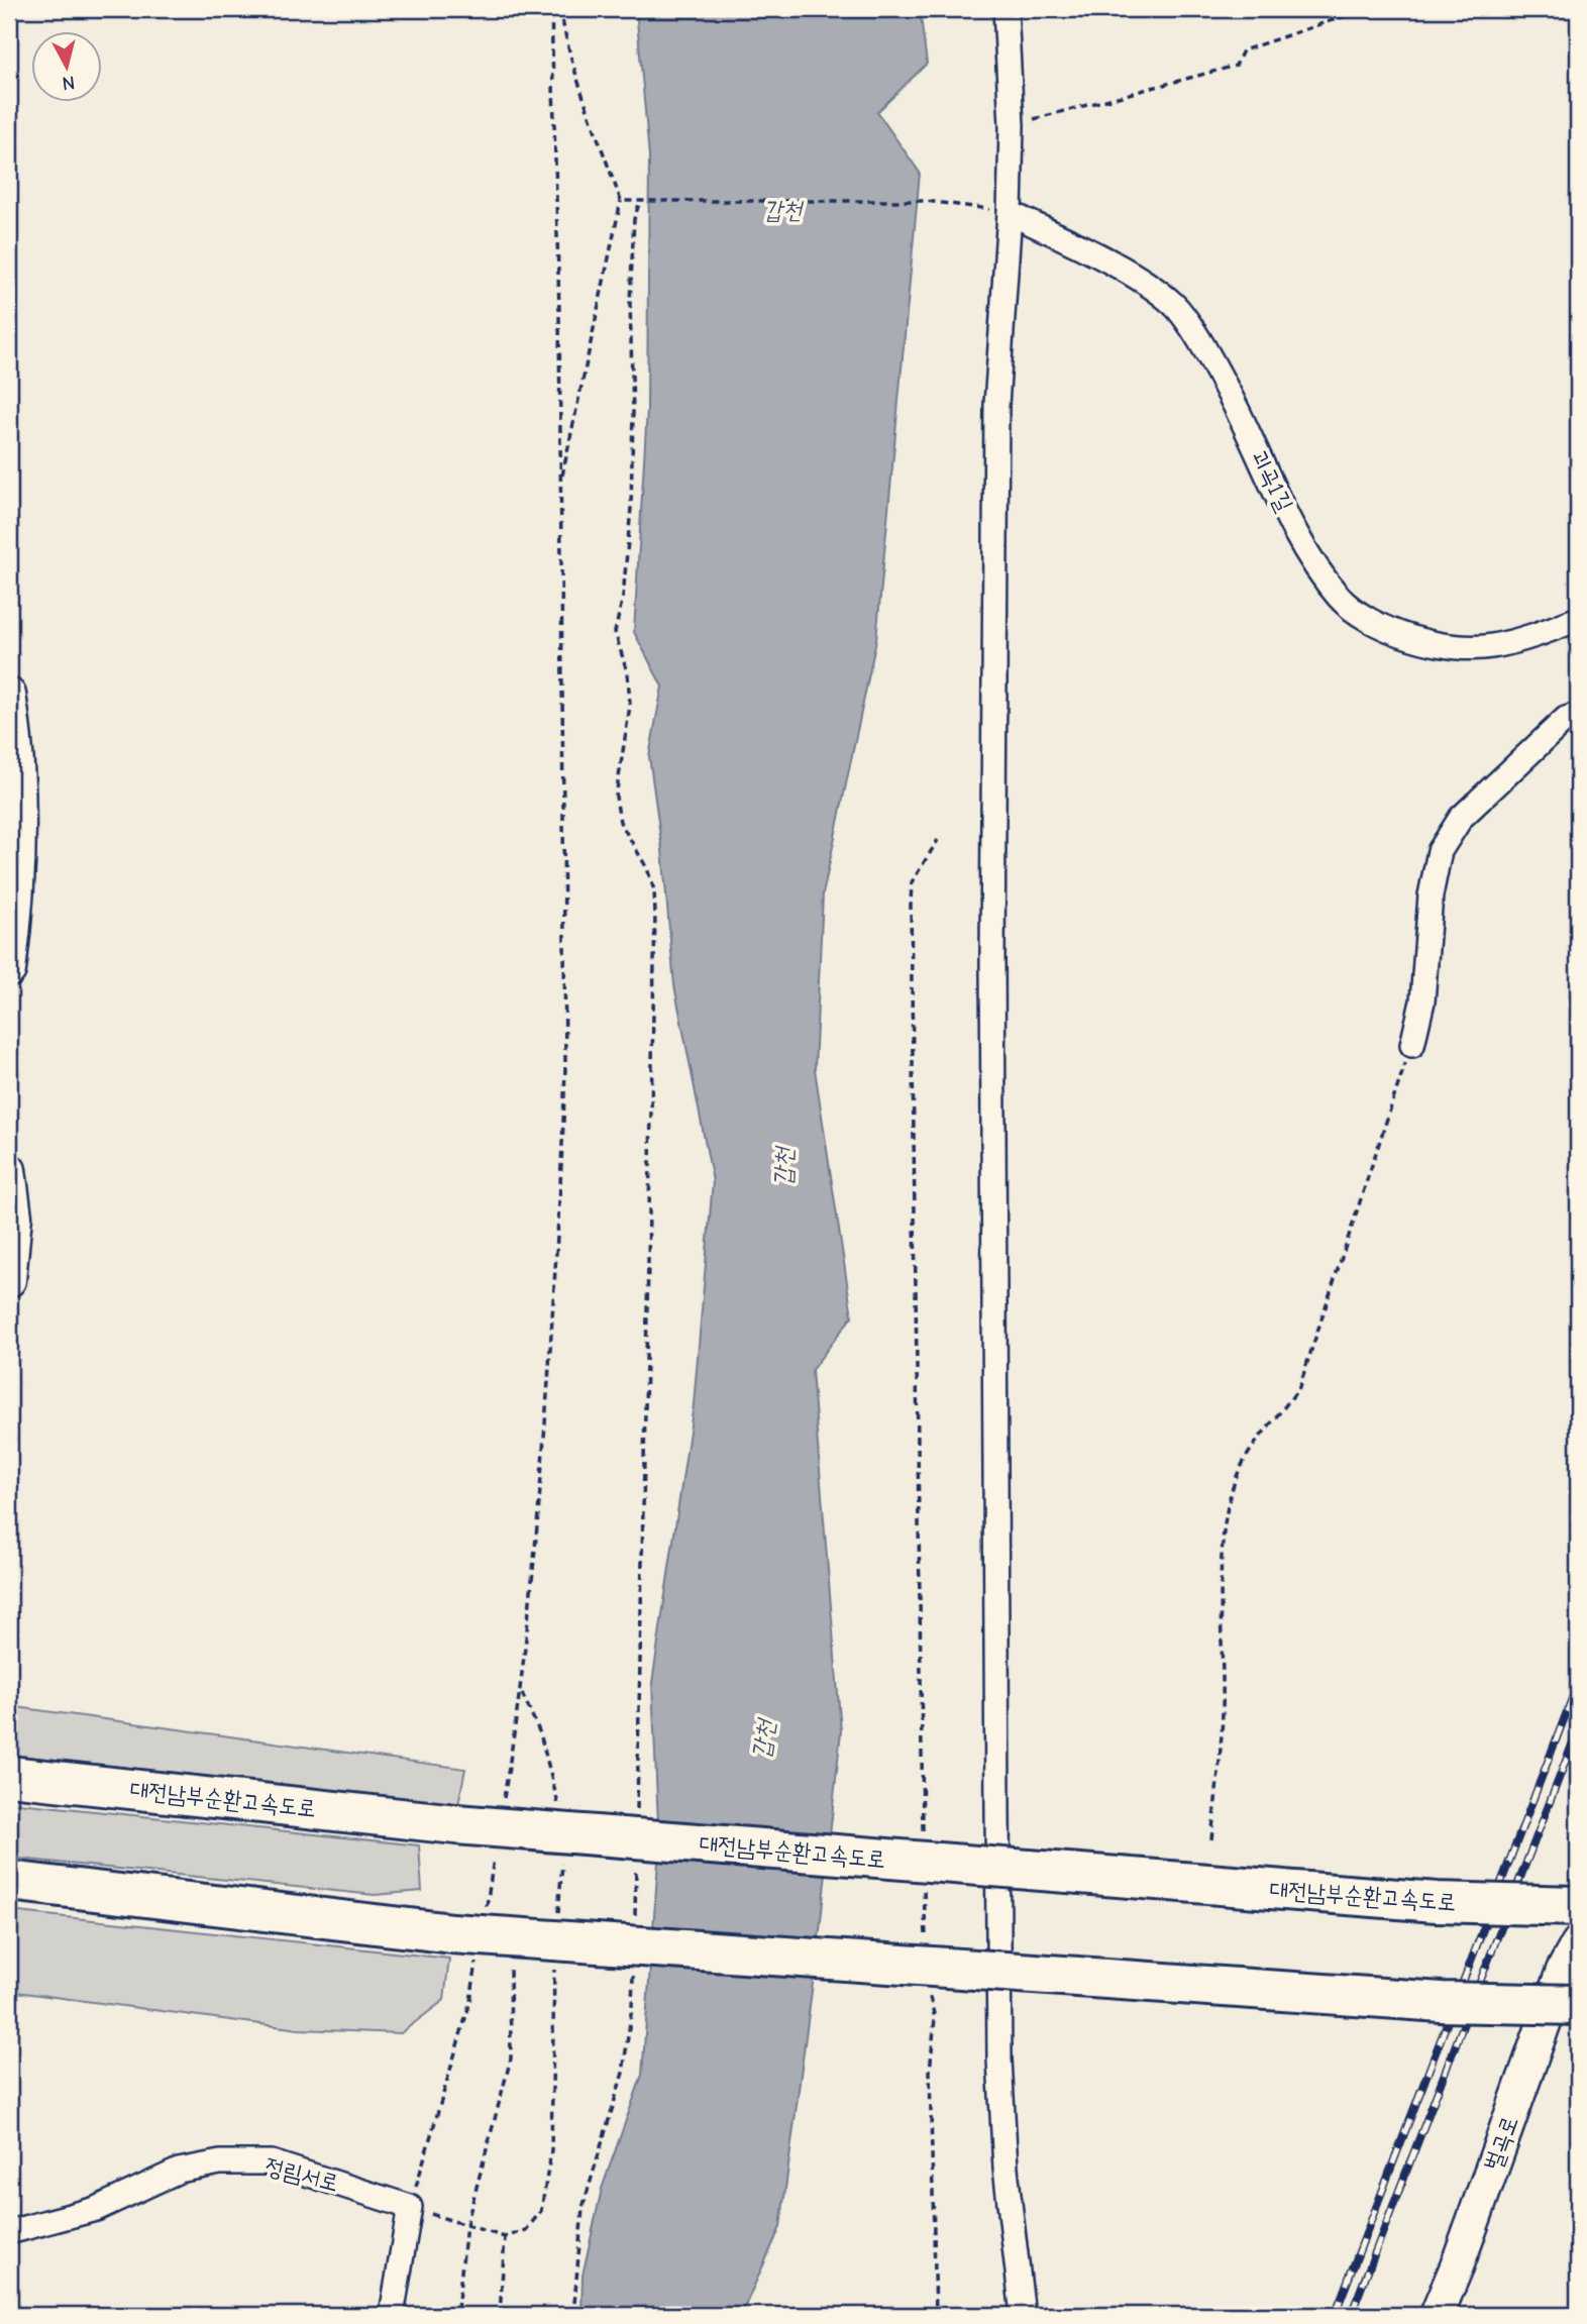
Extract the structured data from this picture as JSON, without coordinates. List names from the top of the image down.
{
  "streets": {
    "highway": ["대전남부순환고속도로"],
    "street": ["괴곡1길", "벌곡로", "정림서로"]
  },
  "water": ["갑천"],
  "north": "bottom"
}
